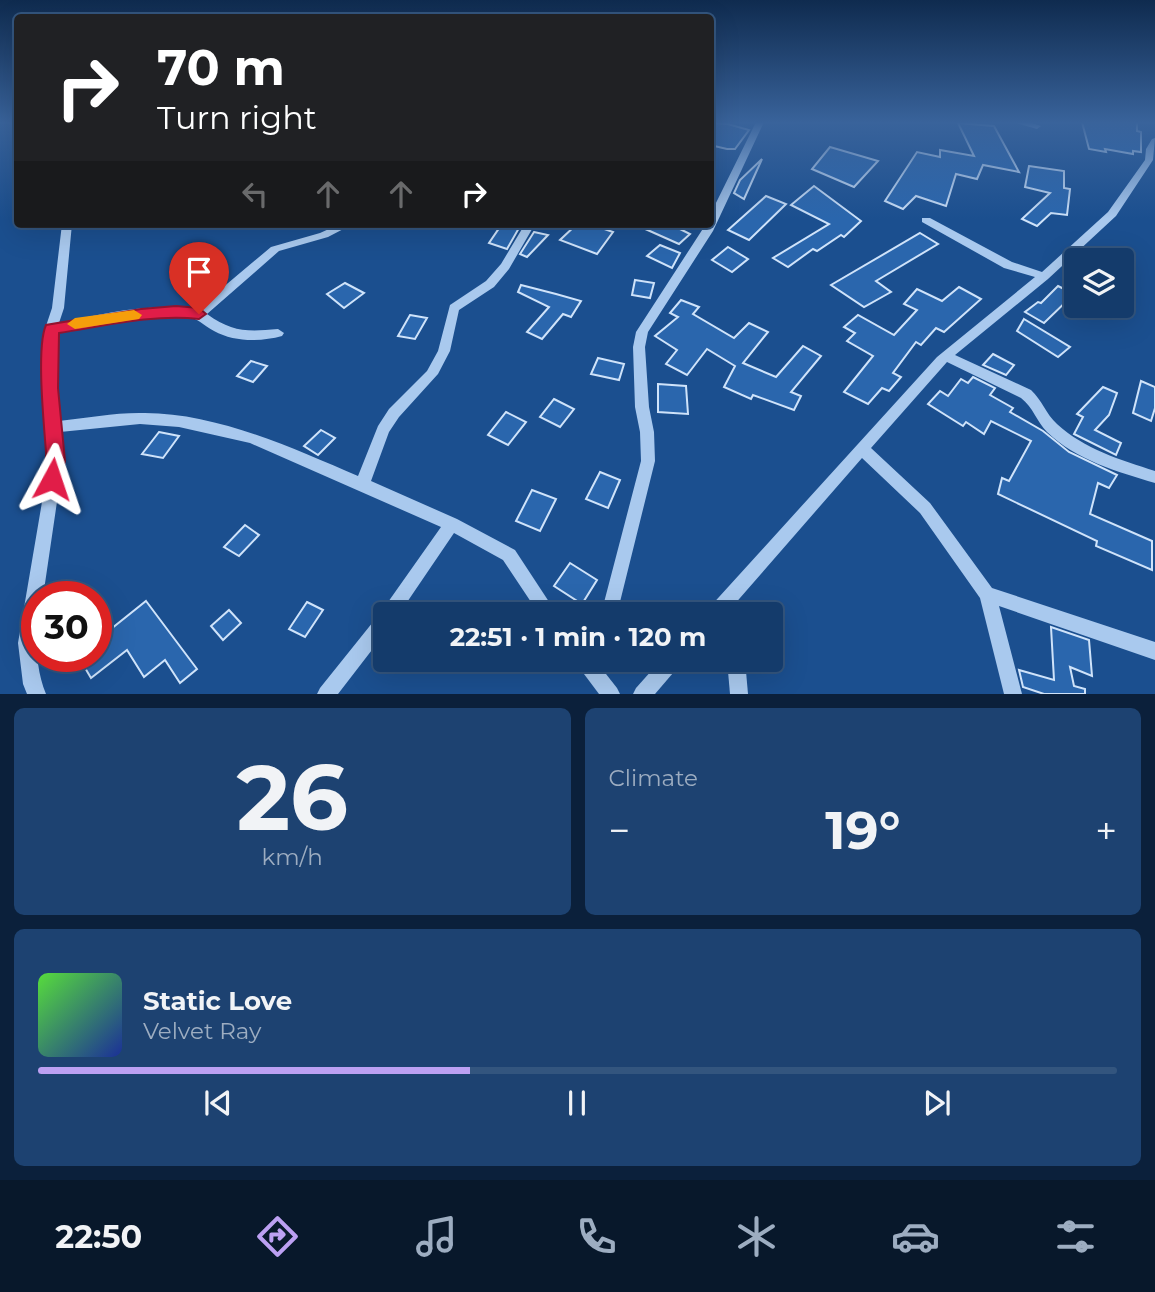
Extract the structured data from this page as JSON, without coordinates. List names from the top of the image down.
{
  "page": {
    "turn": ["70 m", "Turn right"],
    "limit": "30",
    "trip": "22:51 · 1 min · 120 m",
    "tile": [
      ["26", "km/h"],
      "Climate"
    ],
    "heat": ["−", "19°", "+"],
    "song": ["Static Love", "Velvet Ray"],
    "tabs": "22:50"
  }
}
